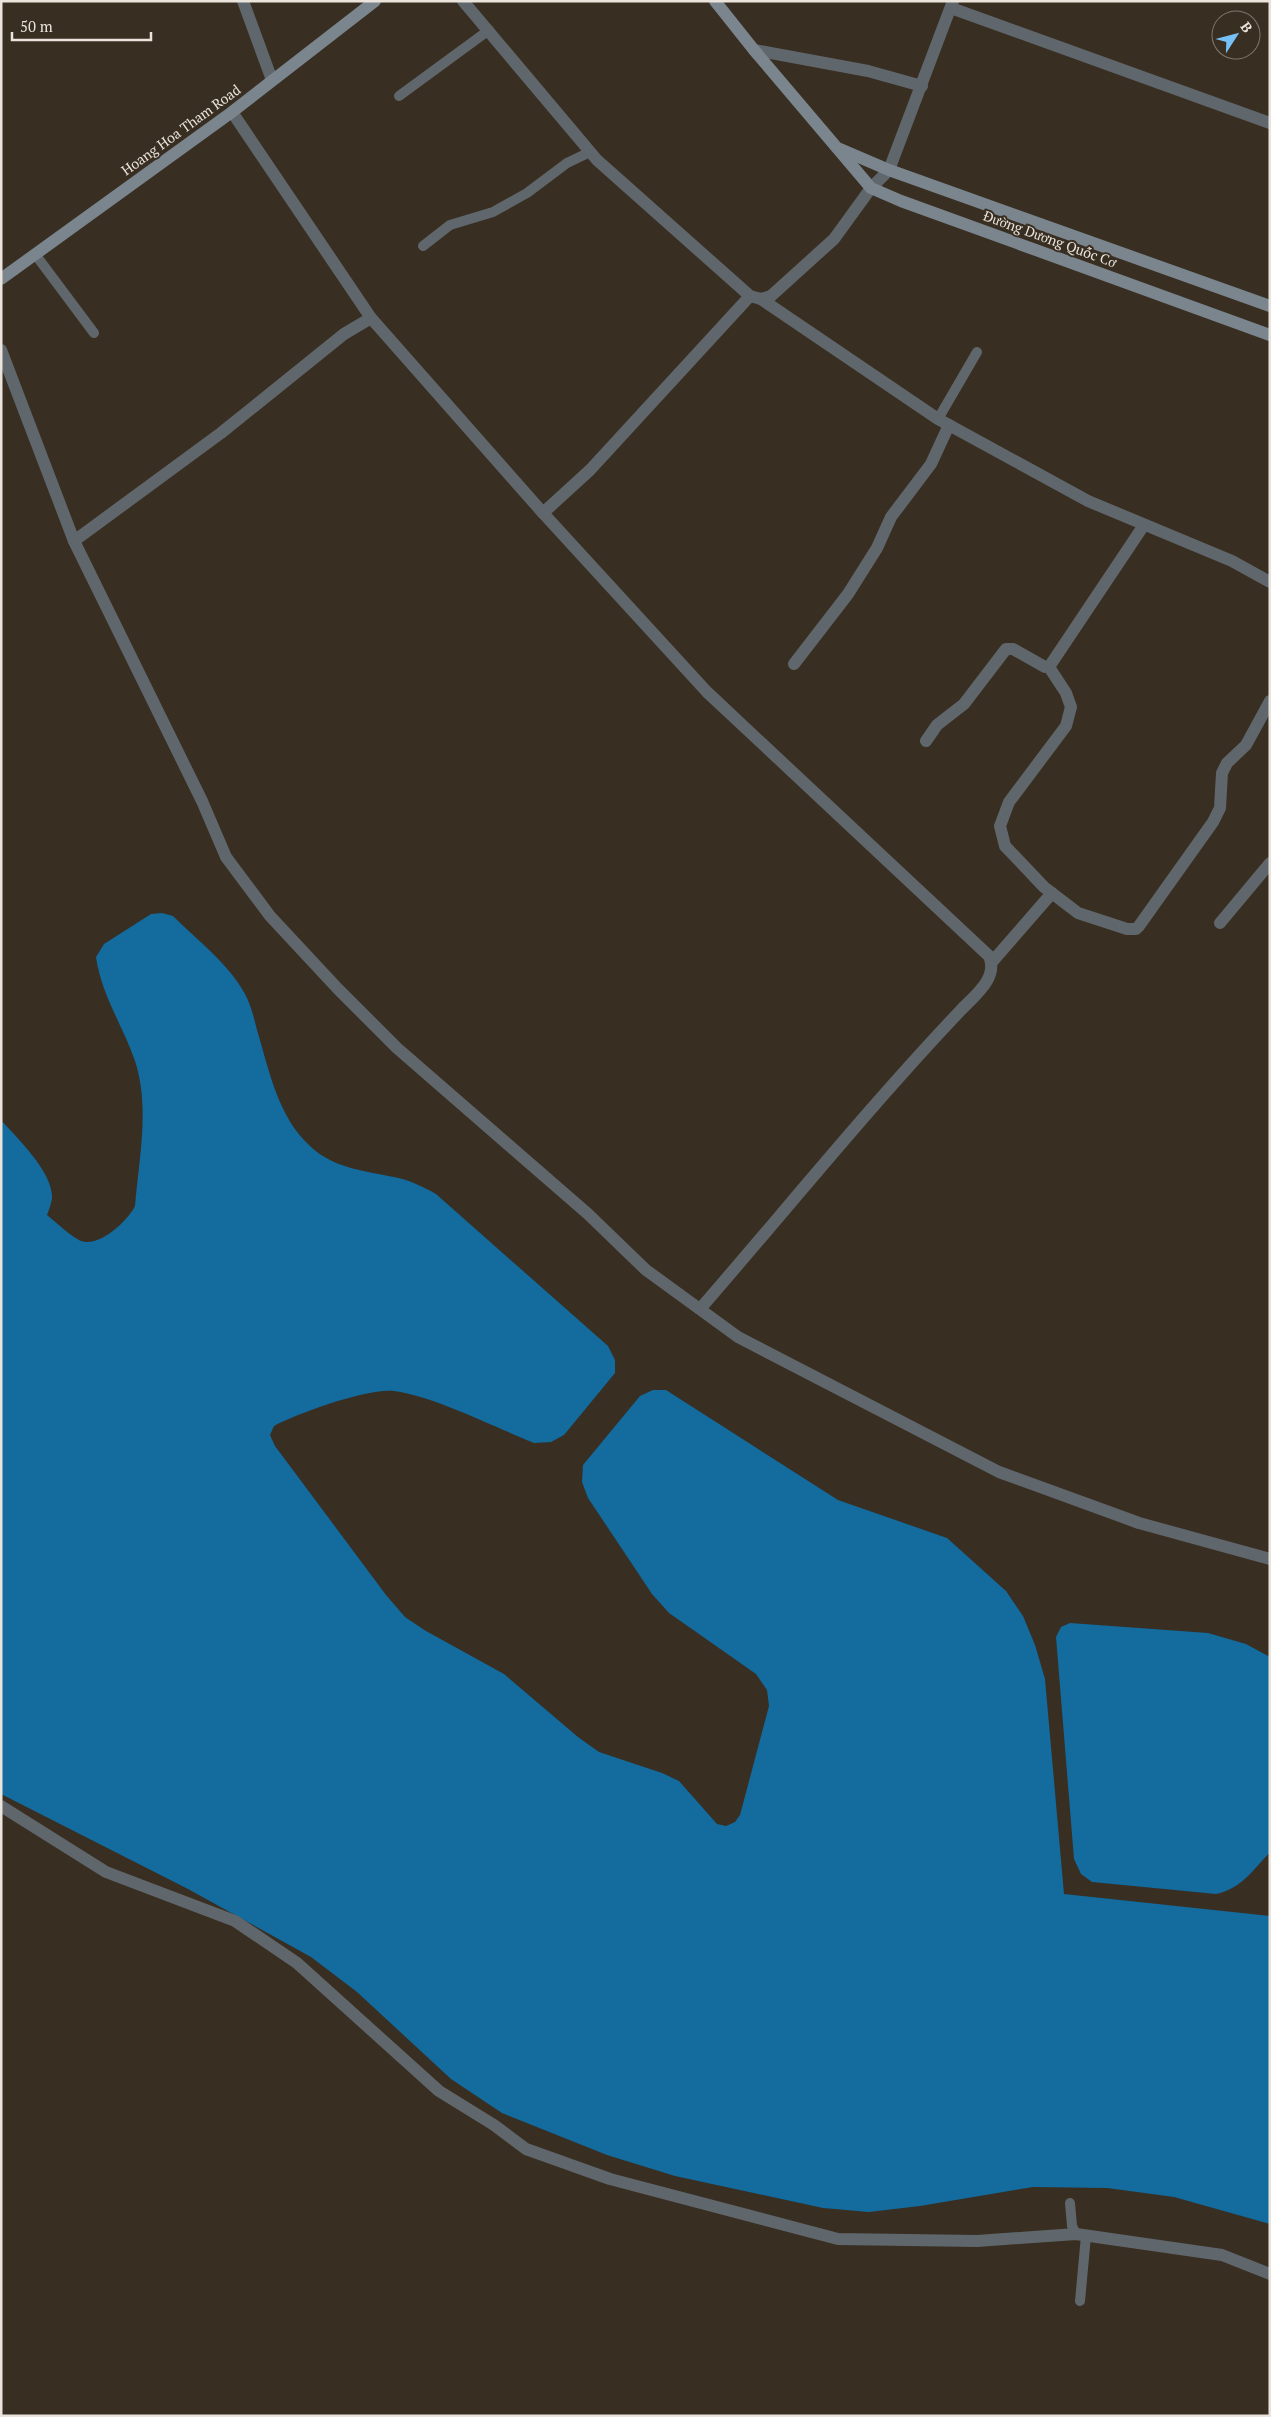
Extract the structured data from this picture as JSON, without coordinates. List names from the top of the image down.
{
  "streets": {
    "main road": ["Hoang Hoa Tham Road", "Đường Dương Quốc Cơ"]
  },
  "scale_bar": "50 m",
  "north": "top right"
}
